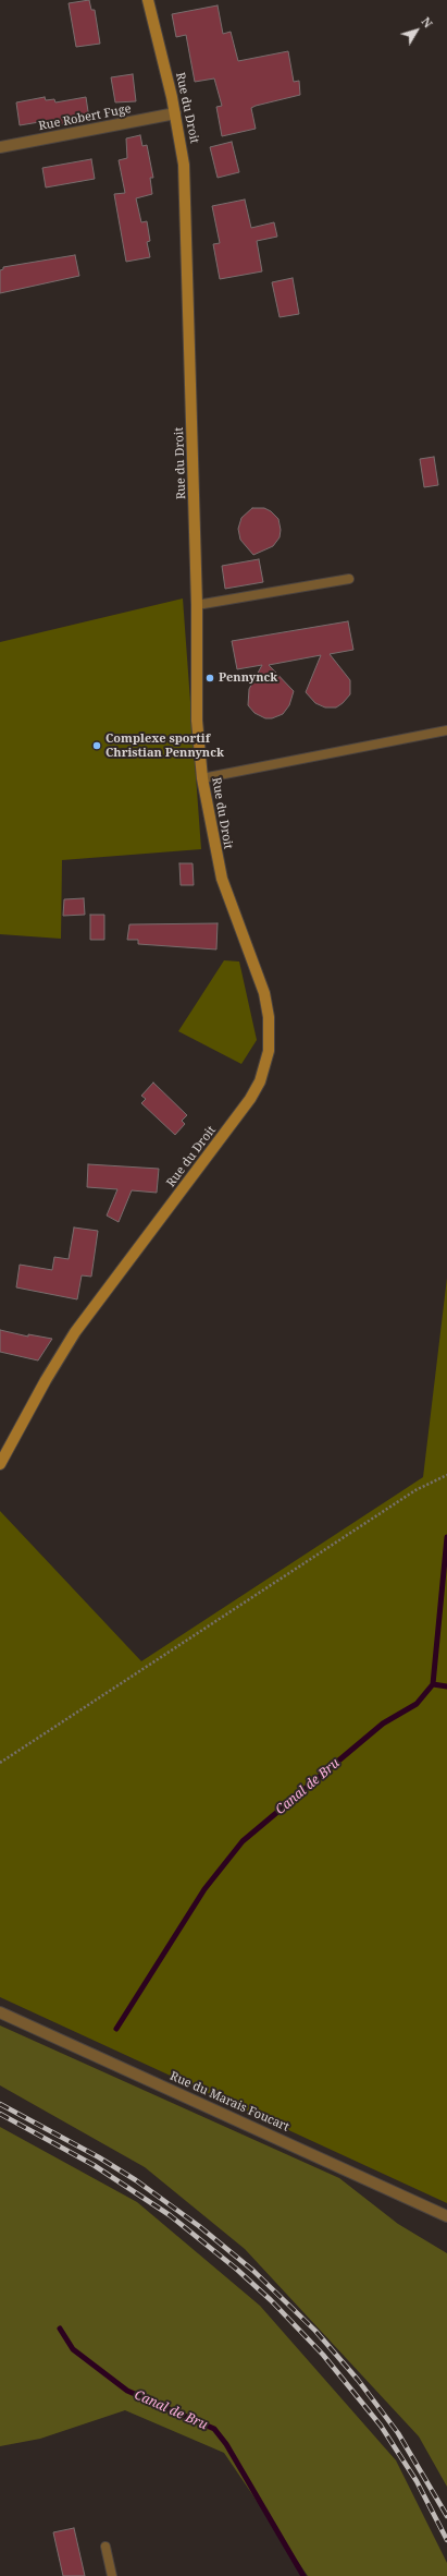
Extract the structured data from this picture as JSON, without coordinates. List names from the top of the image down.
{
  "streets": {
    "street": ["Rue du Droit", "Rue Robert Fuge", "Rue du Marais Foucart"]
  },
  "crossings": [
    ["Rue du Droit", "Rue Robert Fuge"]
  ],
  "water": ["Canal de Bru"],
  "places": ["Pennynck", "Complexe sportif Christian Pennynck"],
  "north": "top right"
}
